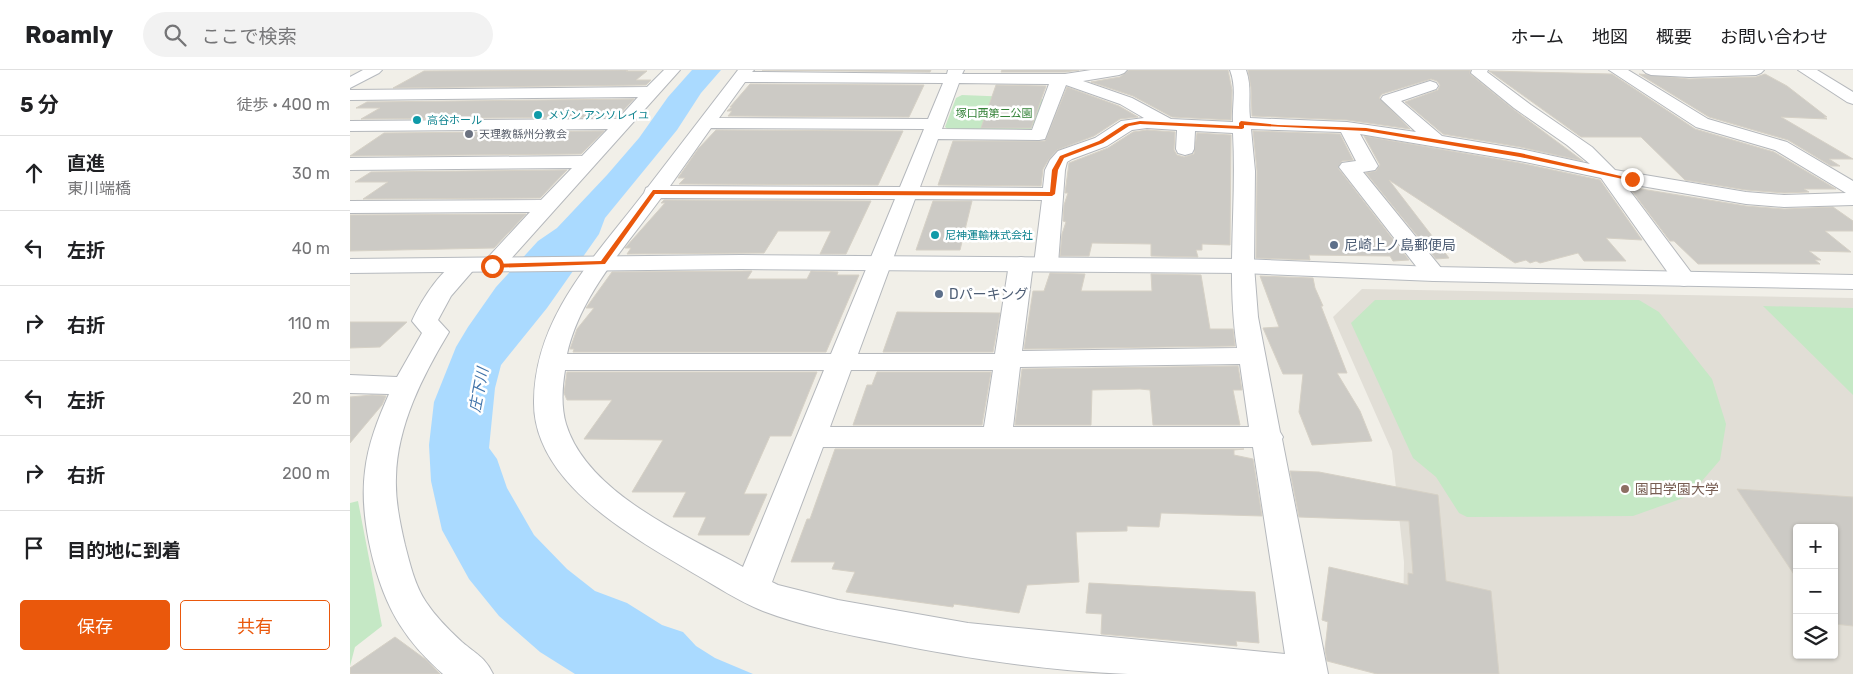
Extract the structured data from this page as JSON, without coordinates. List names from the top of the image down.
{
  "water": ["庄下川"],
  "parks": ["塚口西第二公園"],
  "places": [
    "メゾン アンソレイユ",
    "高谷ホール",
    "天理教緜州分教会",
    "尼神運輸株式会社",
    "尼崎上ノ島郵便局",
    "Dパーキング",
    "園田学園大学"
  ],
  "page": {
    "header": "Roamly",
    "search": "ここで検索",
    "nav": [
      "ホーム",
      "地図",
      "概要",
      "お問い合わせ"
    ],
    "heading": ["5 分", "徒歩 · 400 m"],
    "list": [
      ["直進", "東川端橋", "30 m"],
      ["左折", "40 m"],
      ["右折", "110 m"],
      ["左折", "20 m"],
      ["右折", "200 m"],
      "目的地に到着"
    ],
    "map_buttons": ["+", "−"],
    "buttons": ["保存", "共有"]
  }
}
